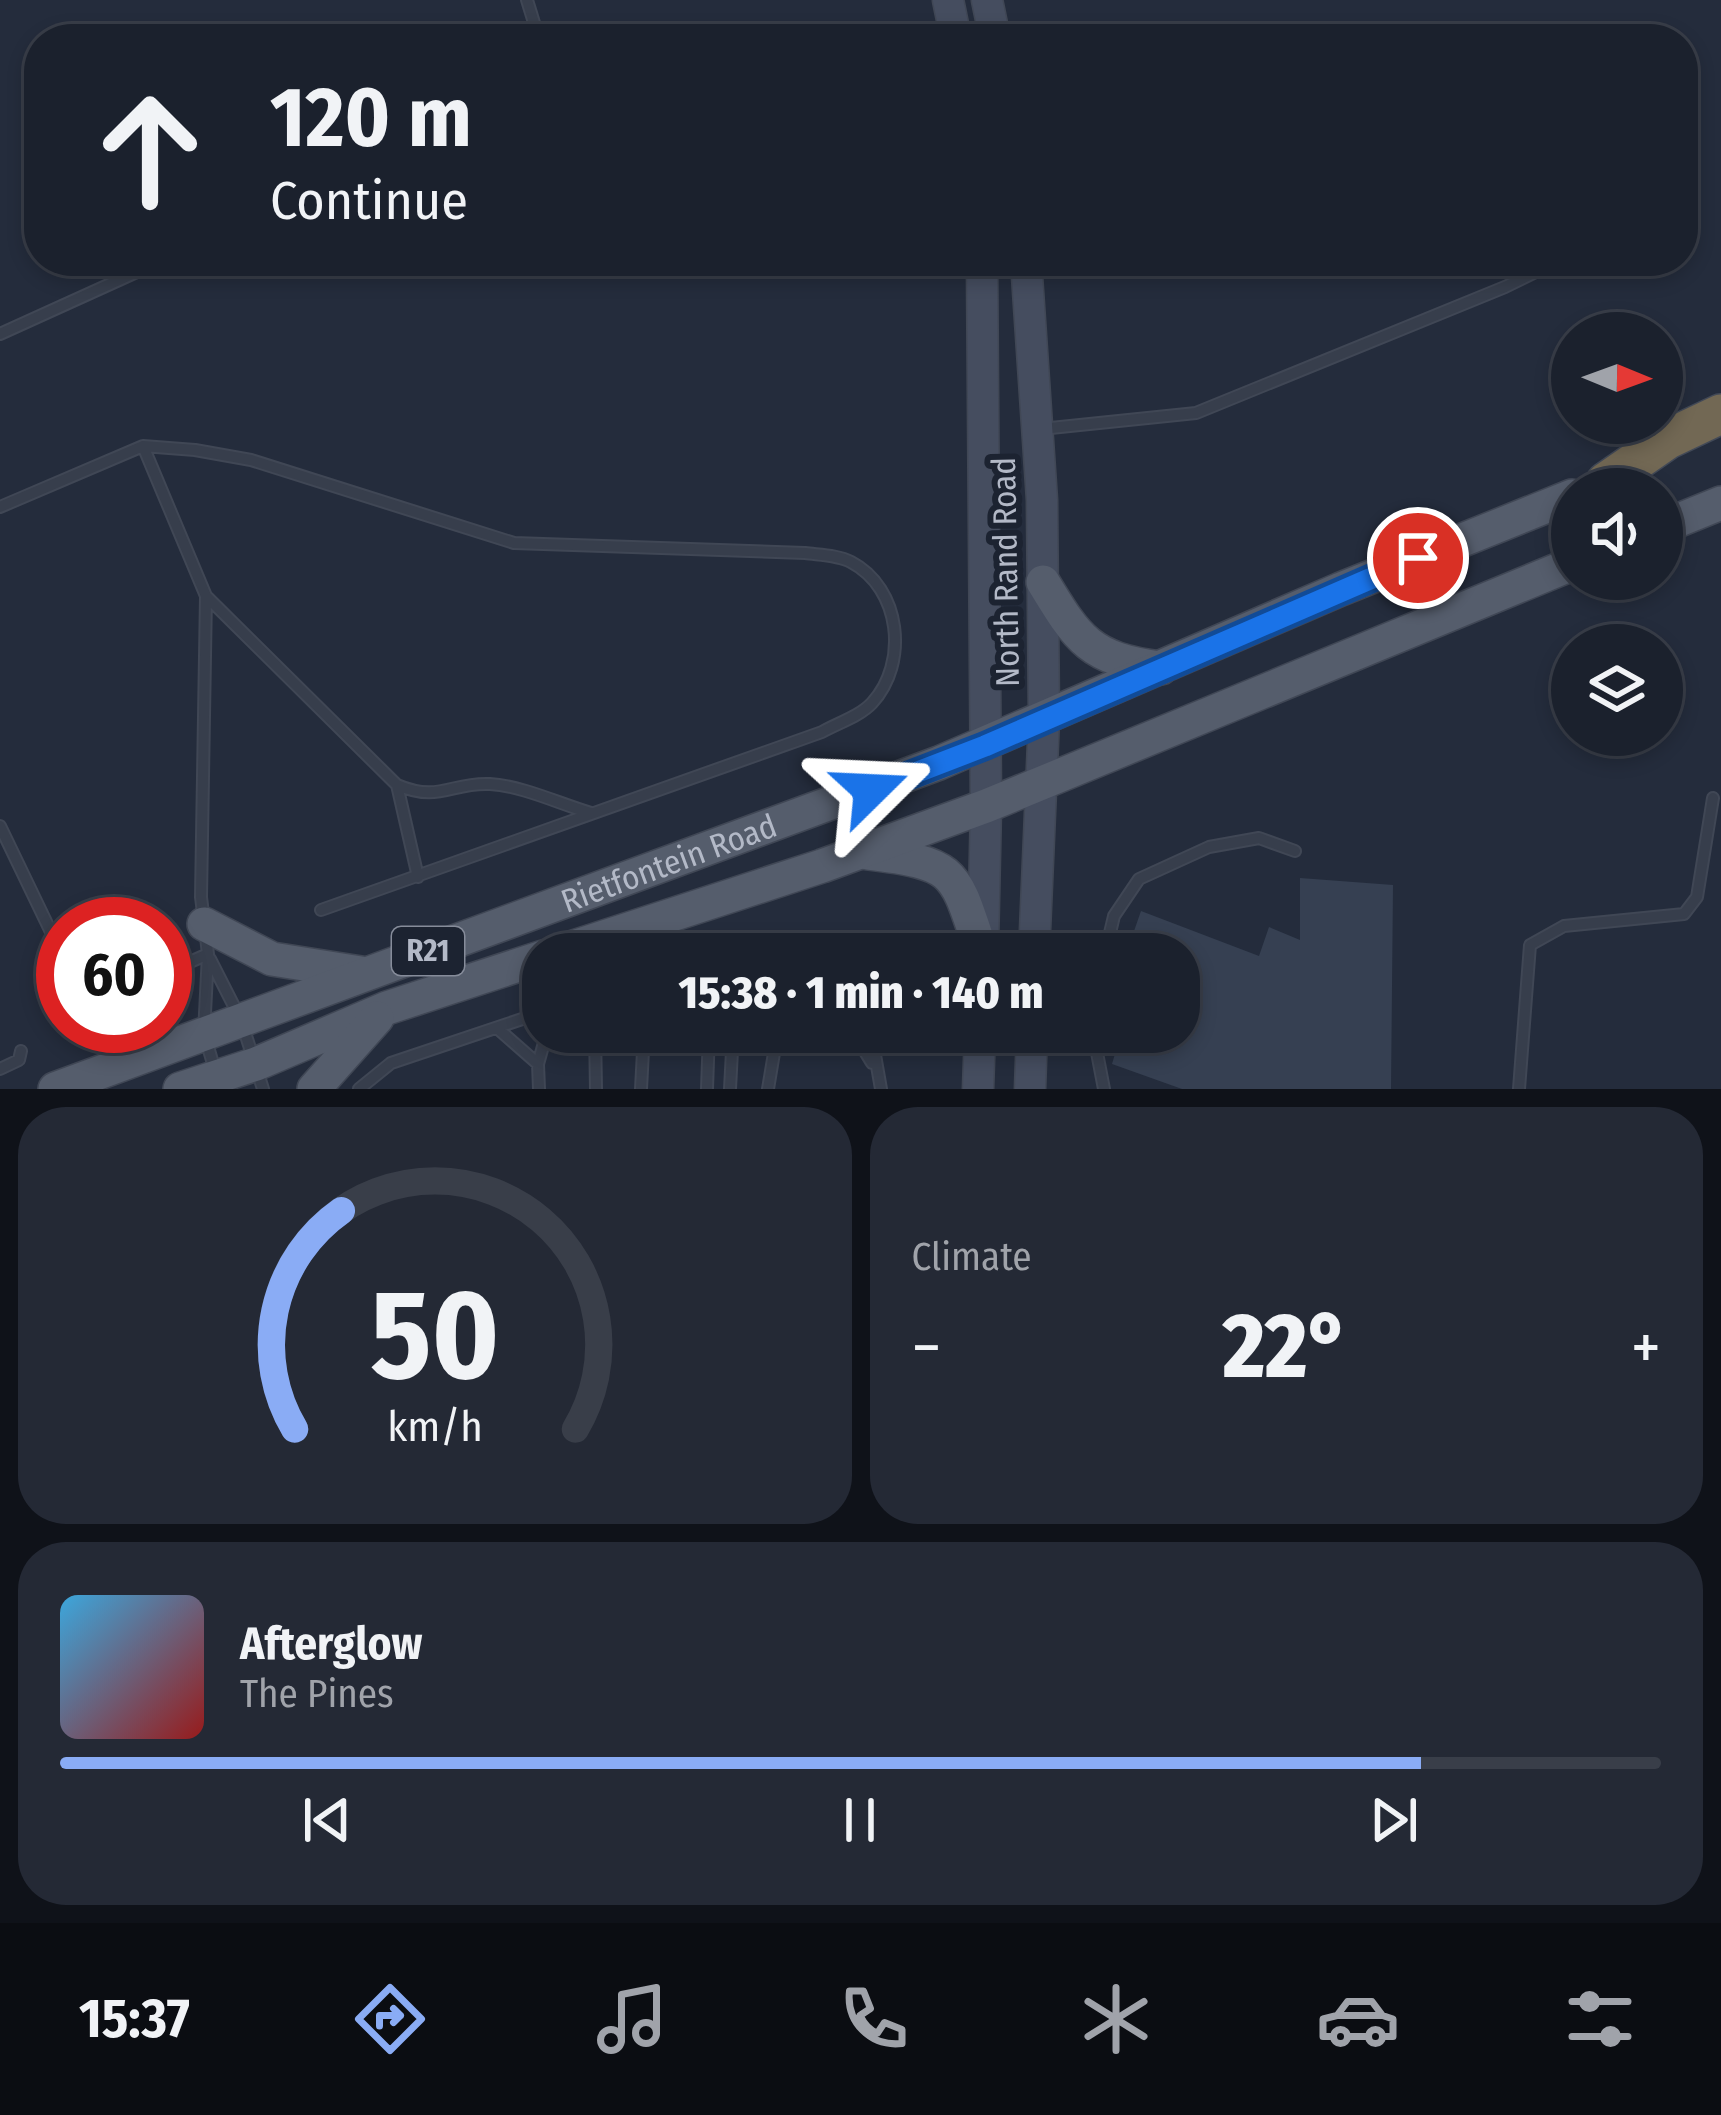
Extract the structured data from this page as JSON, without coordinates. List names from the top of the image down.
{
  "streets": {
    "highway": ["R21"],
    "main road": ["North Rand Road", "Rietfontein Road"]
  },
  "crossings": [
    ["North Rand Road", "Rietfontein Road"]
  ],
  "north": "right",
  "page": {
    "turn": ["120 m", "Continue"],
    "limit": "60",
    "trip": "15:38 · 1 min · 140 m",
    "tile": "Climate",
    "heat": ["−", "22°", "+"],
    "song": ["Afterglow", "The Pines"],
    "tabs": "15:37",
    "gauge": ["50", "km/h"]
  }
}
